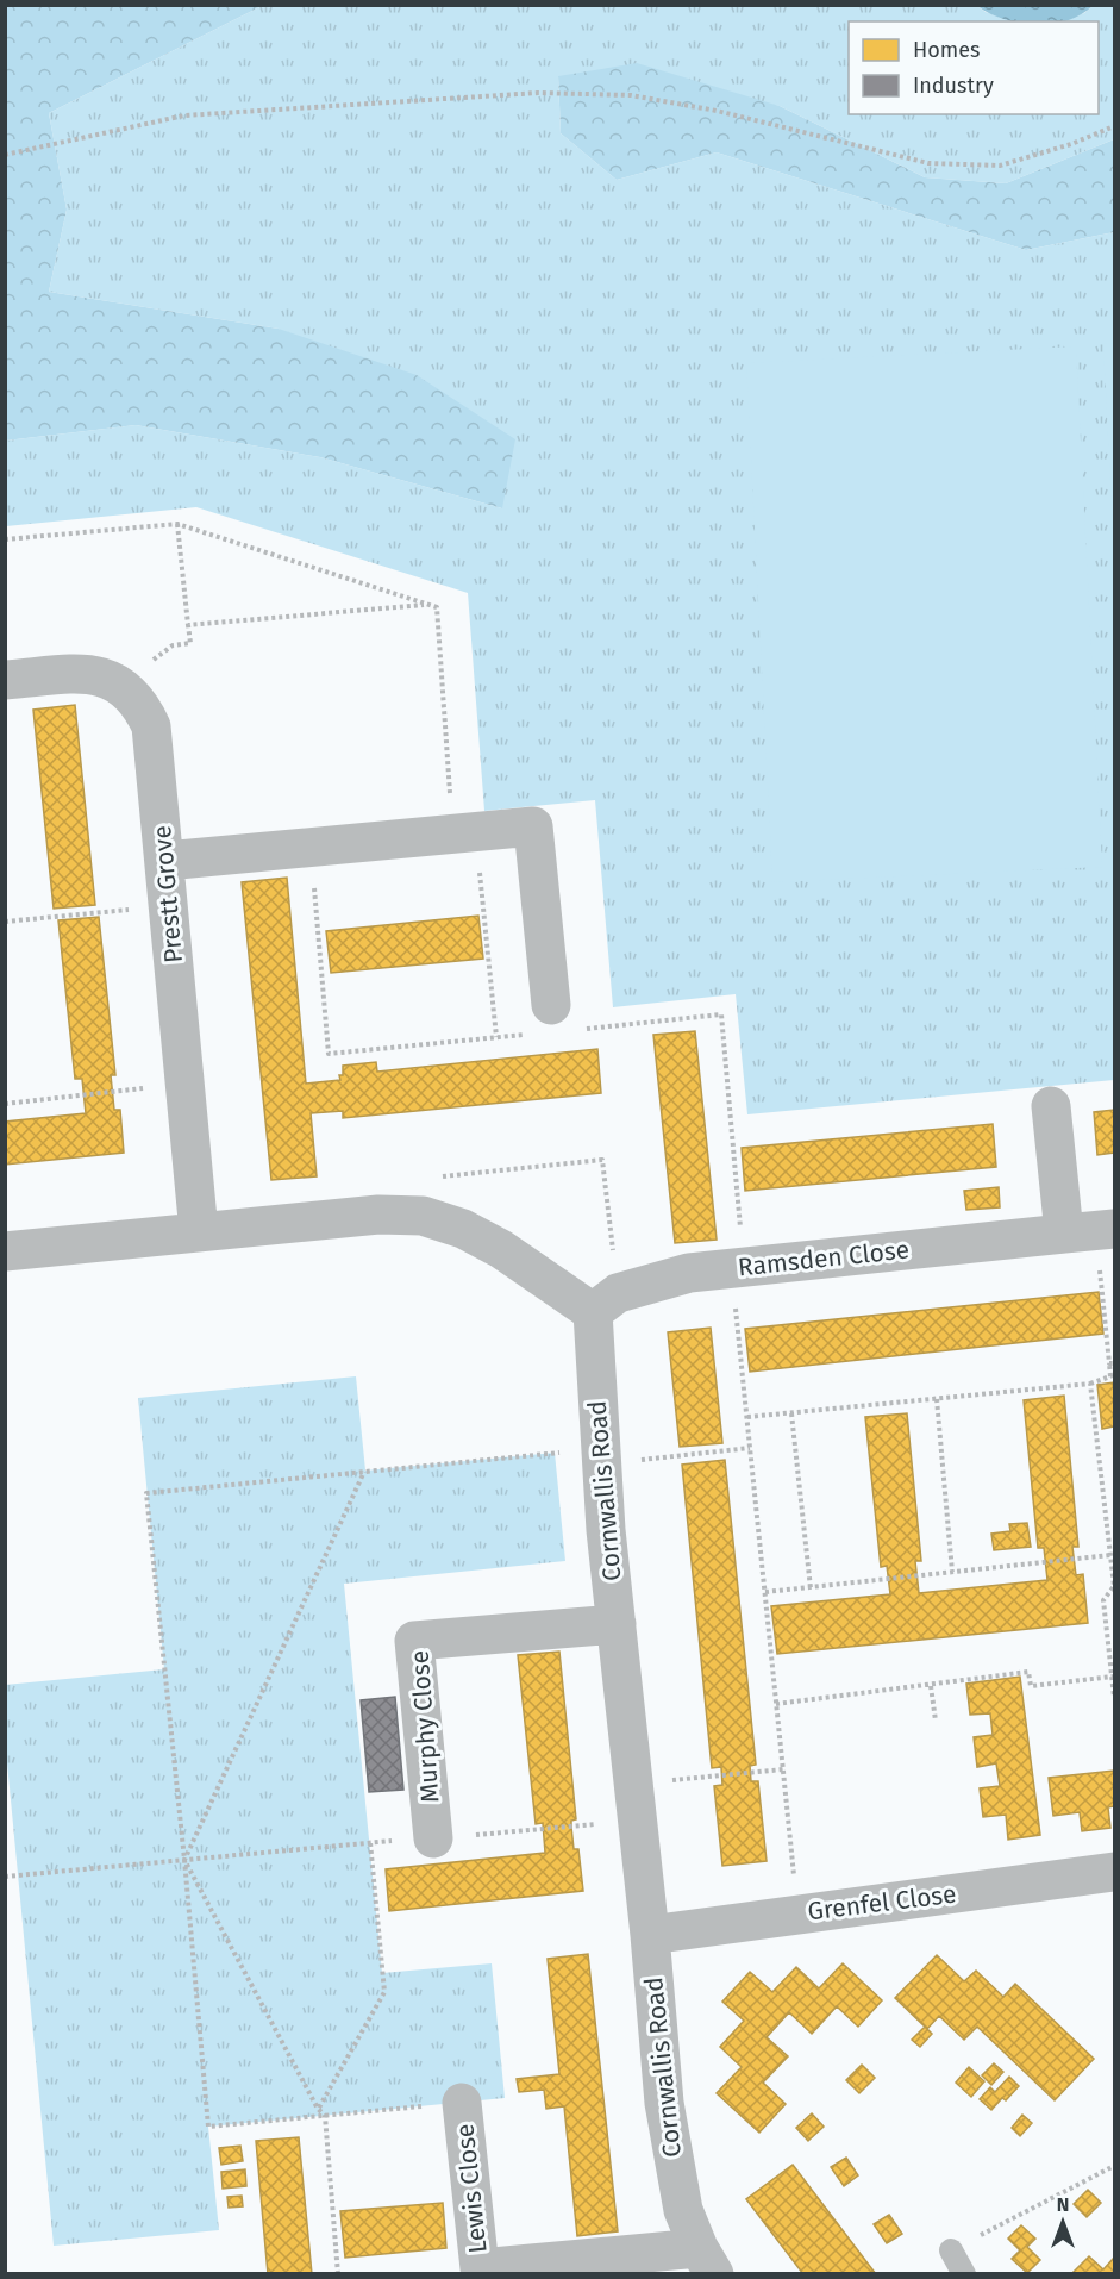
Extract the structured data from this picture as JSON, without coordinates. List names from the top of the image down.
{
  "streets": {
    "street": [
      "Prestt Grove",
      "Ramsden Close",
      "Cornwallis Road",
      "Murphy Close",
      "Grenfel Close",
      "Lewis Close"
    ]
  },
  "crossings": [
    ["Ramsden Close", "Cornwallis Road"],
    ["Cornwallis Road", "Murphy Close"],
    ["Cornwallis Road", "Grenfel Close"],
    ["Cornwallis Road", "Lewis Close"]
  ],
  "legend": ["Homes", "Industry"],
  "north": "top"
}
